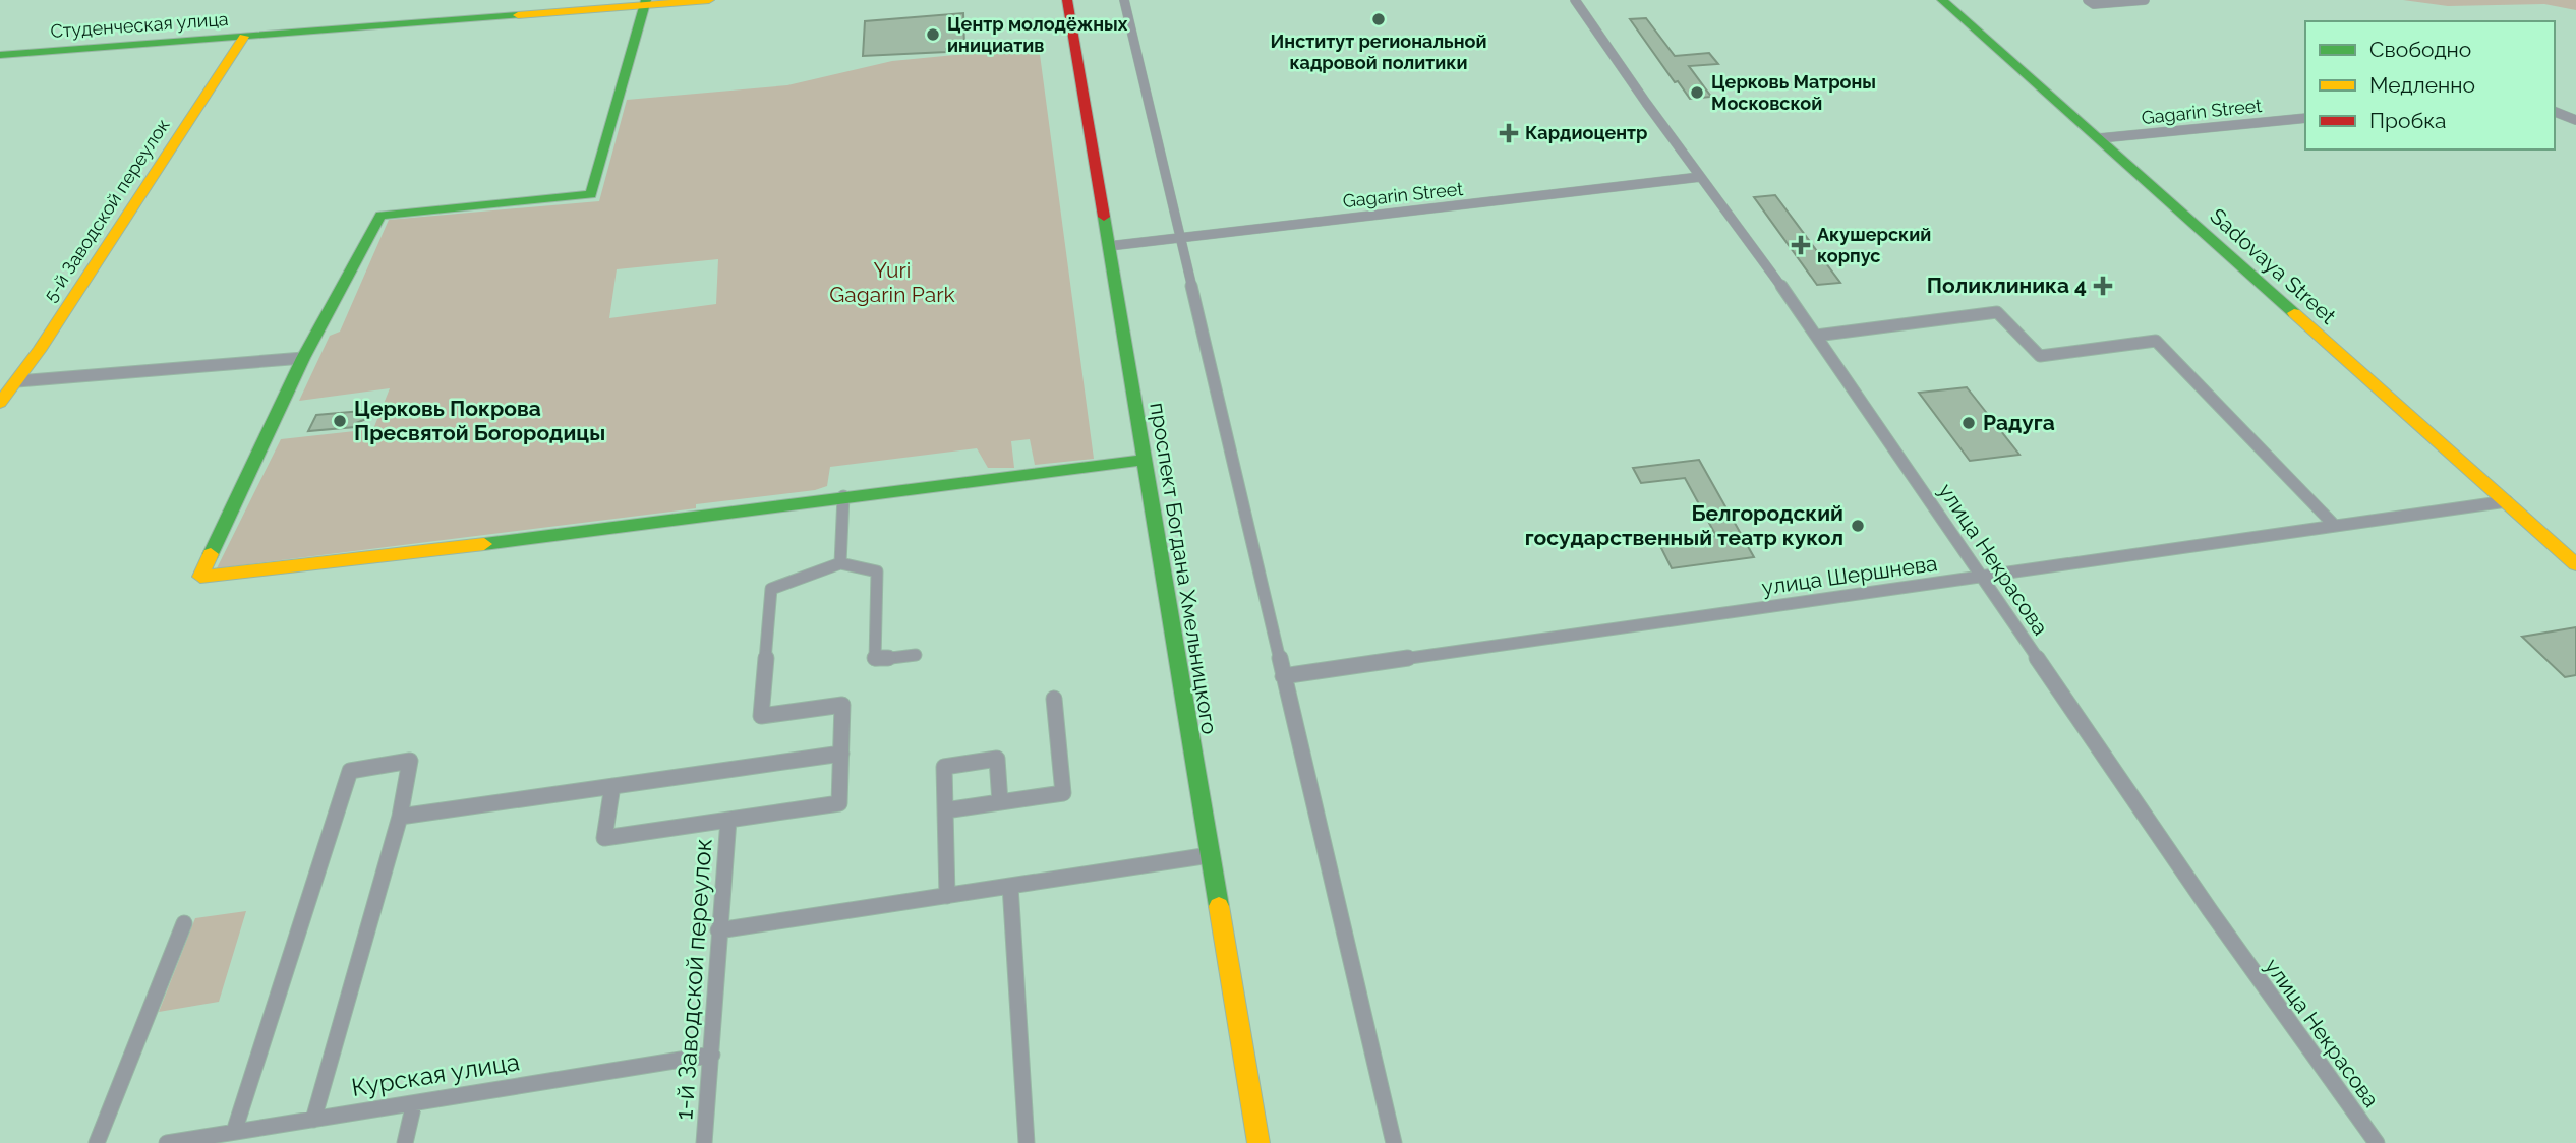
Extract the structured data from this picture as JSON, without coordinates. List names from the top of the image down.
{
  "streets": {
    "main road": [
      "Студенческая улица",
      "5-й Заводской переулок",
      "Sadovaya Street",
      "проспект Богдана Хмельницкого"
    ],
    "street": [
      "Gagarin Street",
      "улица Некрасова",
      "улица Шершнева",
      "1-й Заводской переулок",
      "Курская улица"
    ]
  },
  "crossings": [
    ["Студенческая улица", "5-й Заводской переулок"],
    ["Gagarin Street", "Sadovaya Street"],
    ["Gagarin Street", "улица Некрасова"],
    ["Gagarin Street", "проспект Богдана Хмельницкого"],
    ["Sadovaya Street", "улица Шершнева"],
    ["улица Некрасова", "улица Шершнева"],
    ["1-й Заводской переулок", "Курская улица"]
  ],
  "parks": ["Yuri Gagarin Park"],
  "places": {
    "other": [
      "Институт региональной кадровой политики",
      "Центр молодёжных инициатив",
      "Церковь Матроны Московской",
      "Церковь Покрова Пресвятой Богородицы",
      "Радуга",
      "Белгородский государственный театр кукол"
    ],
    "health": ["Кардиоцентр", "Акушерский корпус", "Поликлиника 4"]
  },
  "legend": ["Свободно", "Медленно", "Пробка"]
}
